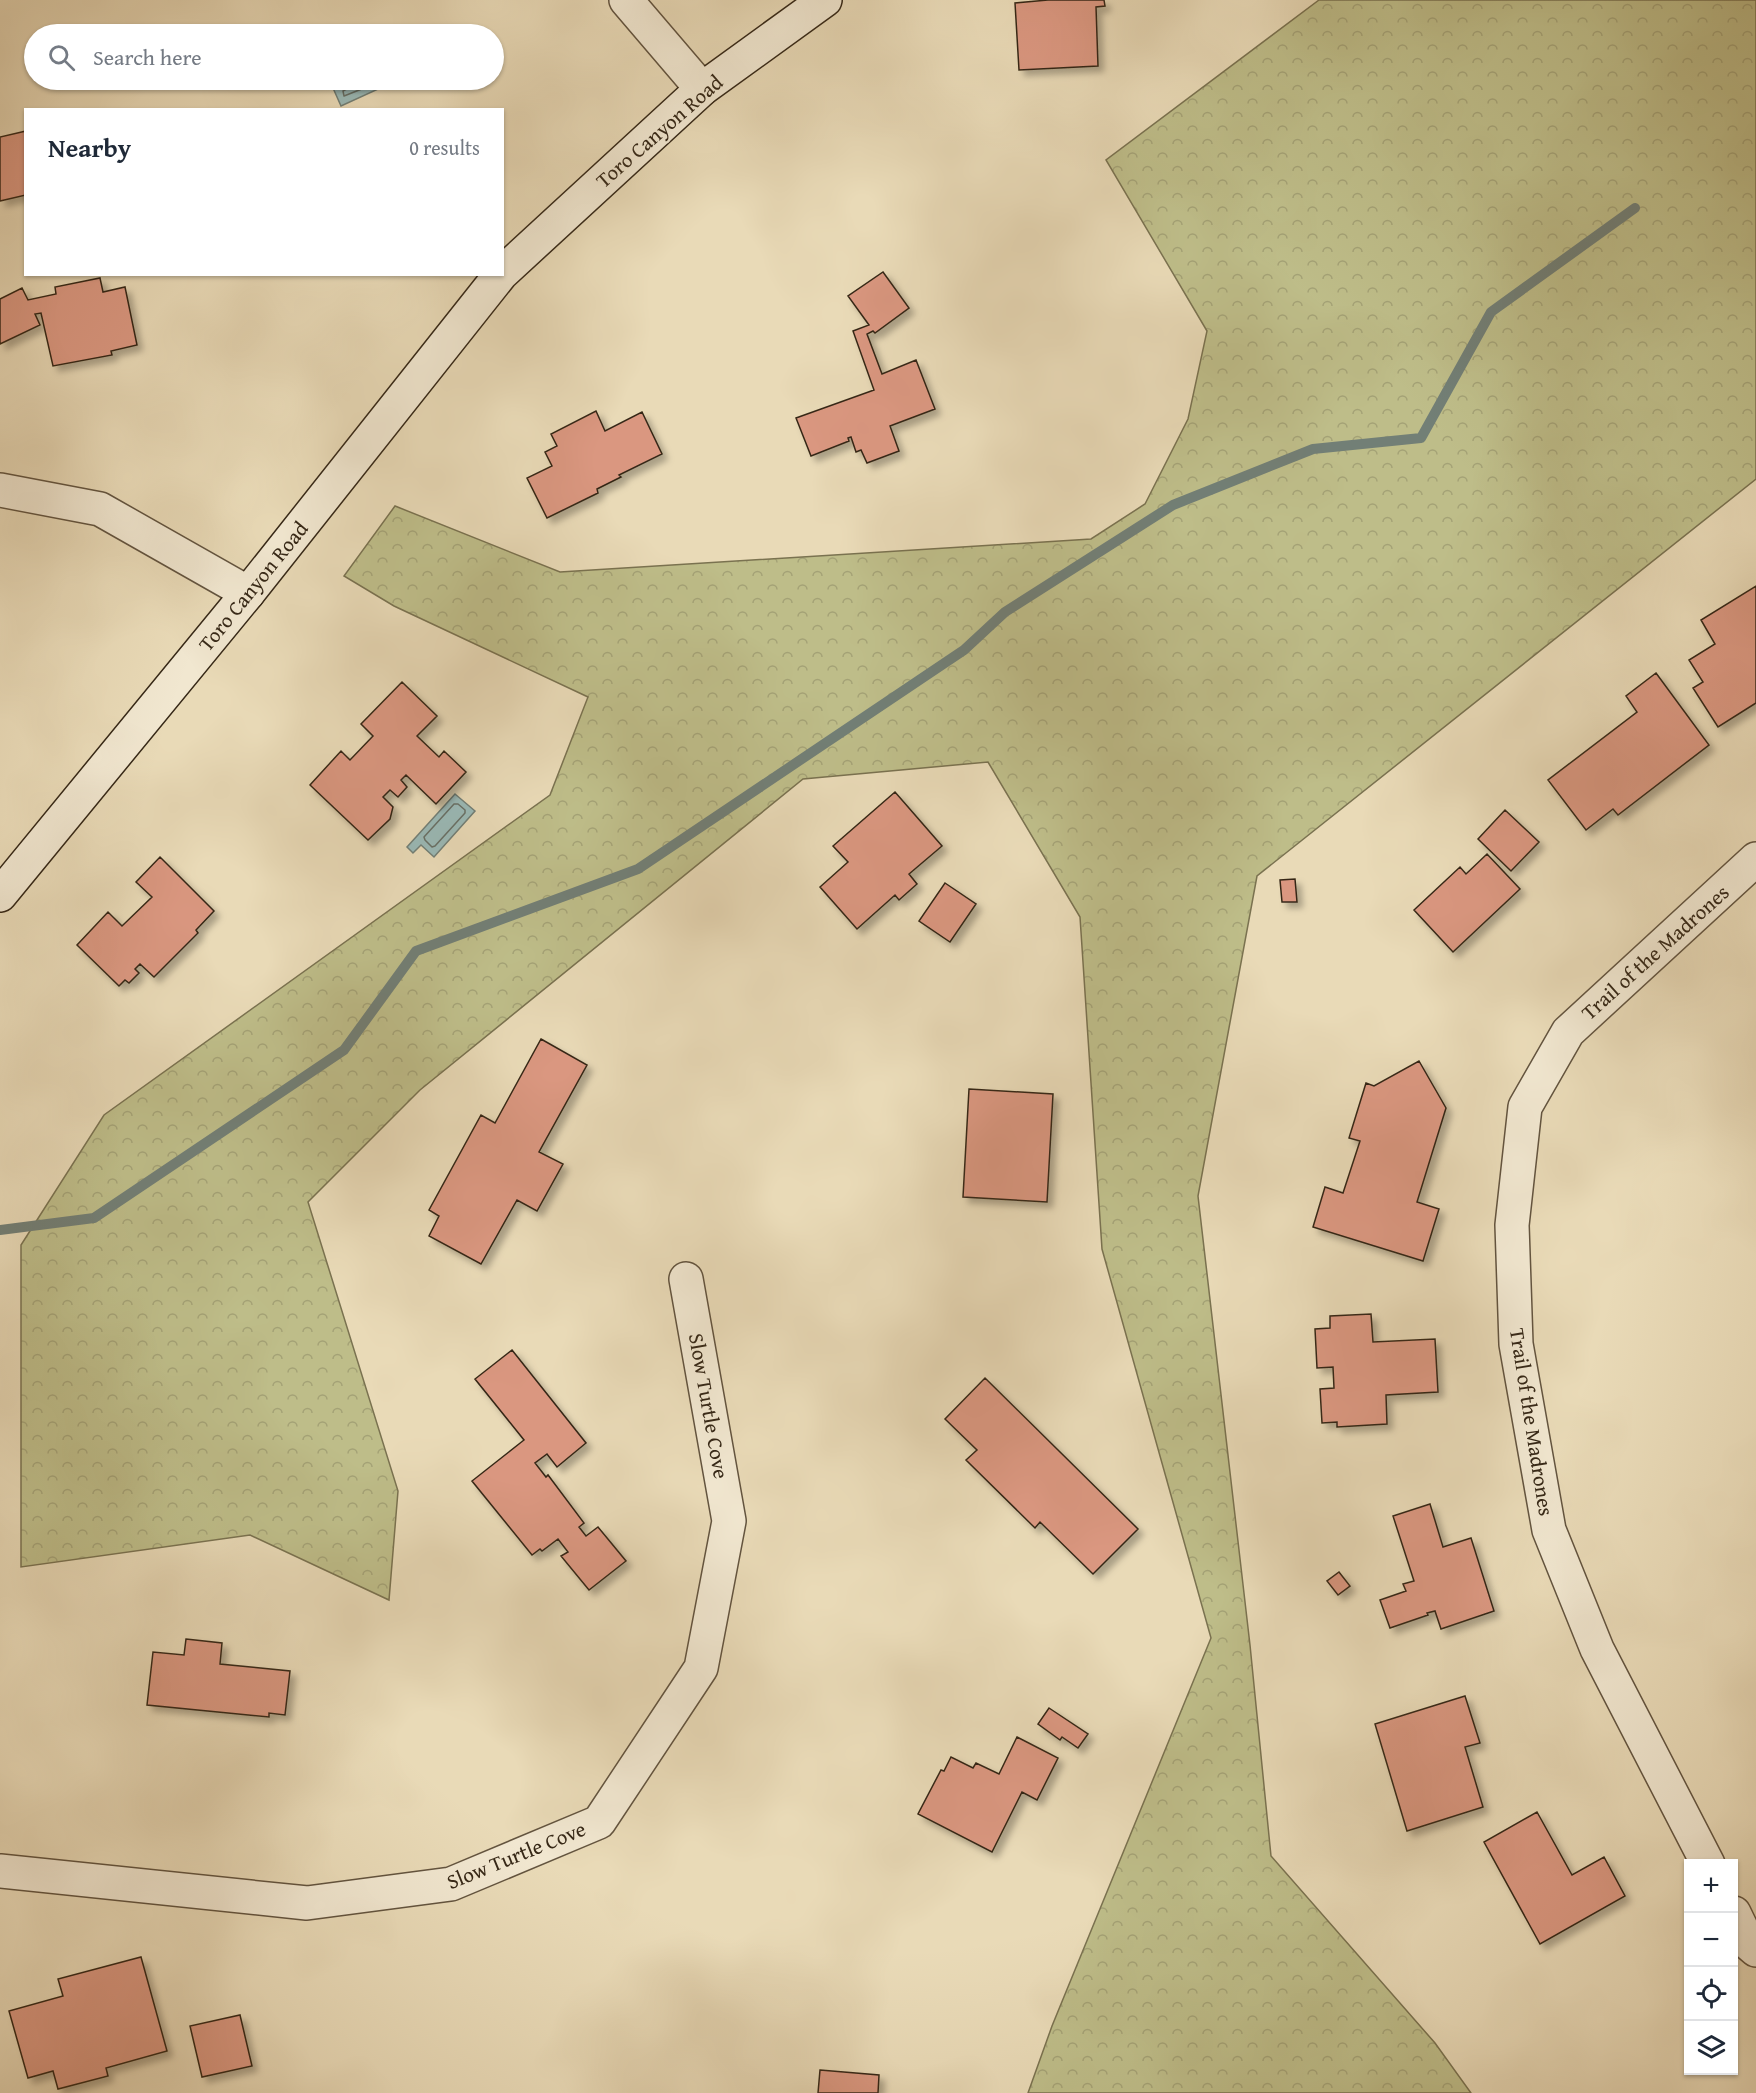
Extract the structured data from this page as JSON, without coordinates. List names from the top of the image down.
{
  "streets": {
    "street": ["Toro Canyon Road", "Trail of the Madrones", "Slow Turtle Cove"]
  },
  "page": {
    "search": "Search here",
    "heading": ["Nearby", "0 results"],
    "map_buttons": ["+", "−"]
  }
}
